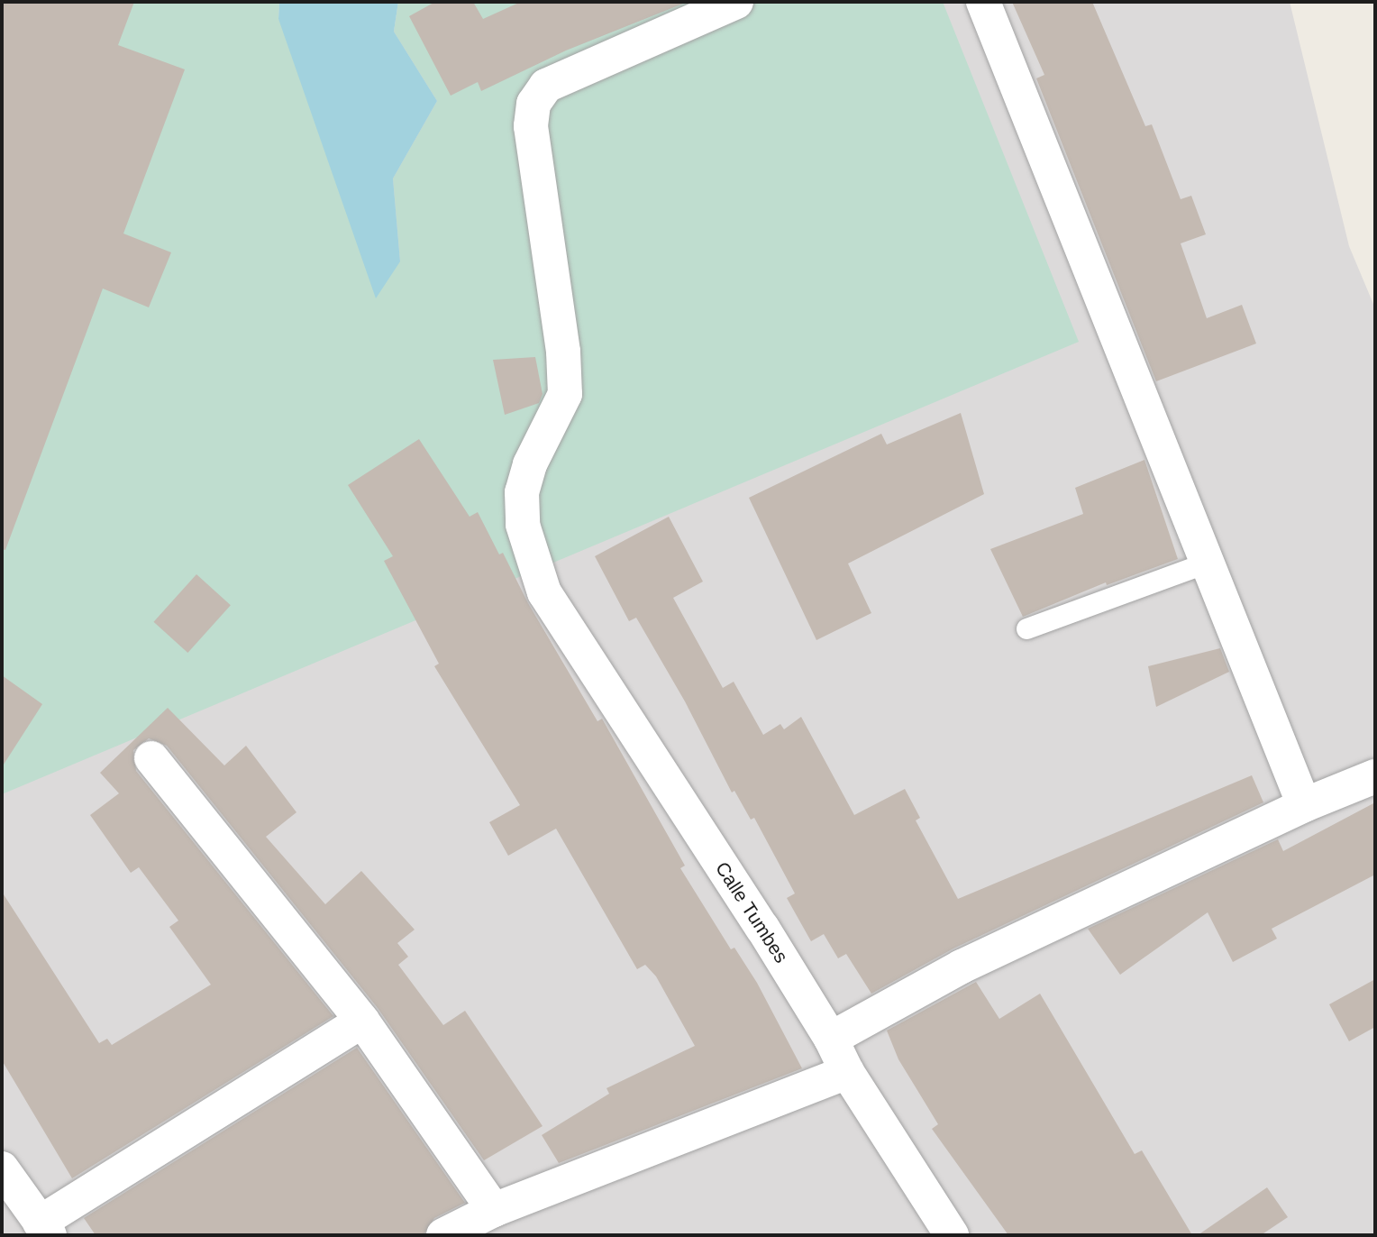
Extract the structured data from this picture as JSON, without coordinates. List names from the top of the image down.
{
  "streets": {
    "street": ["Calle Tumbes"]
  }
}
